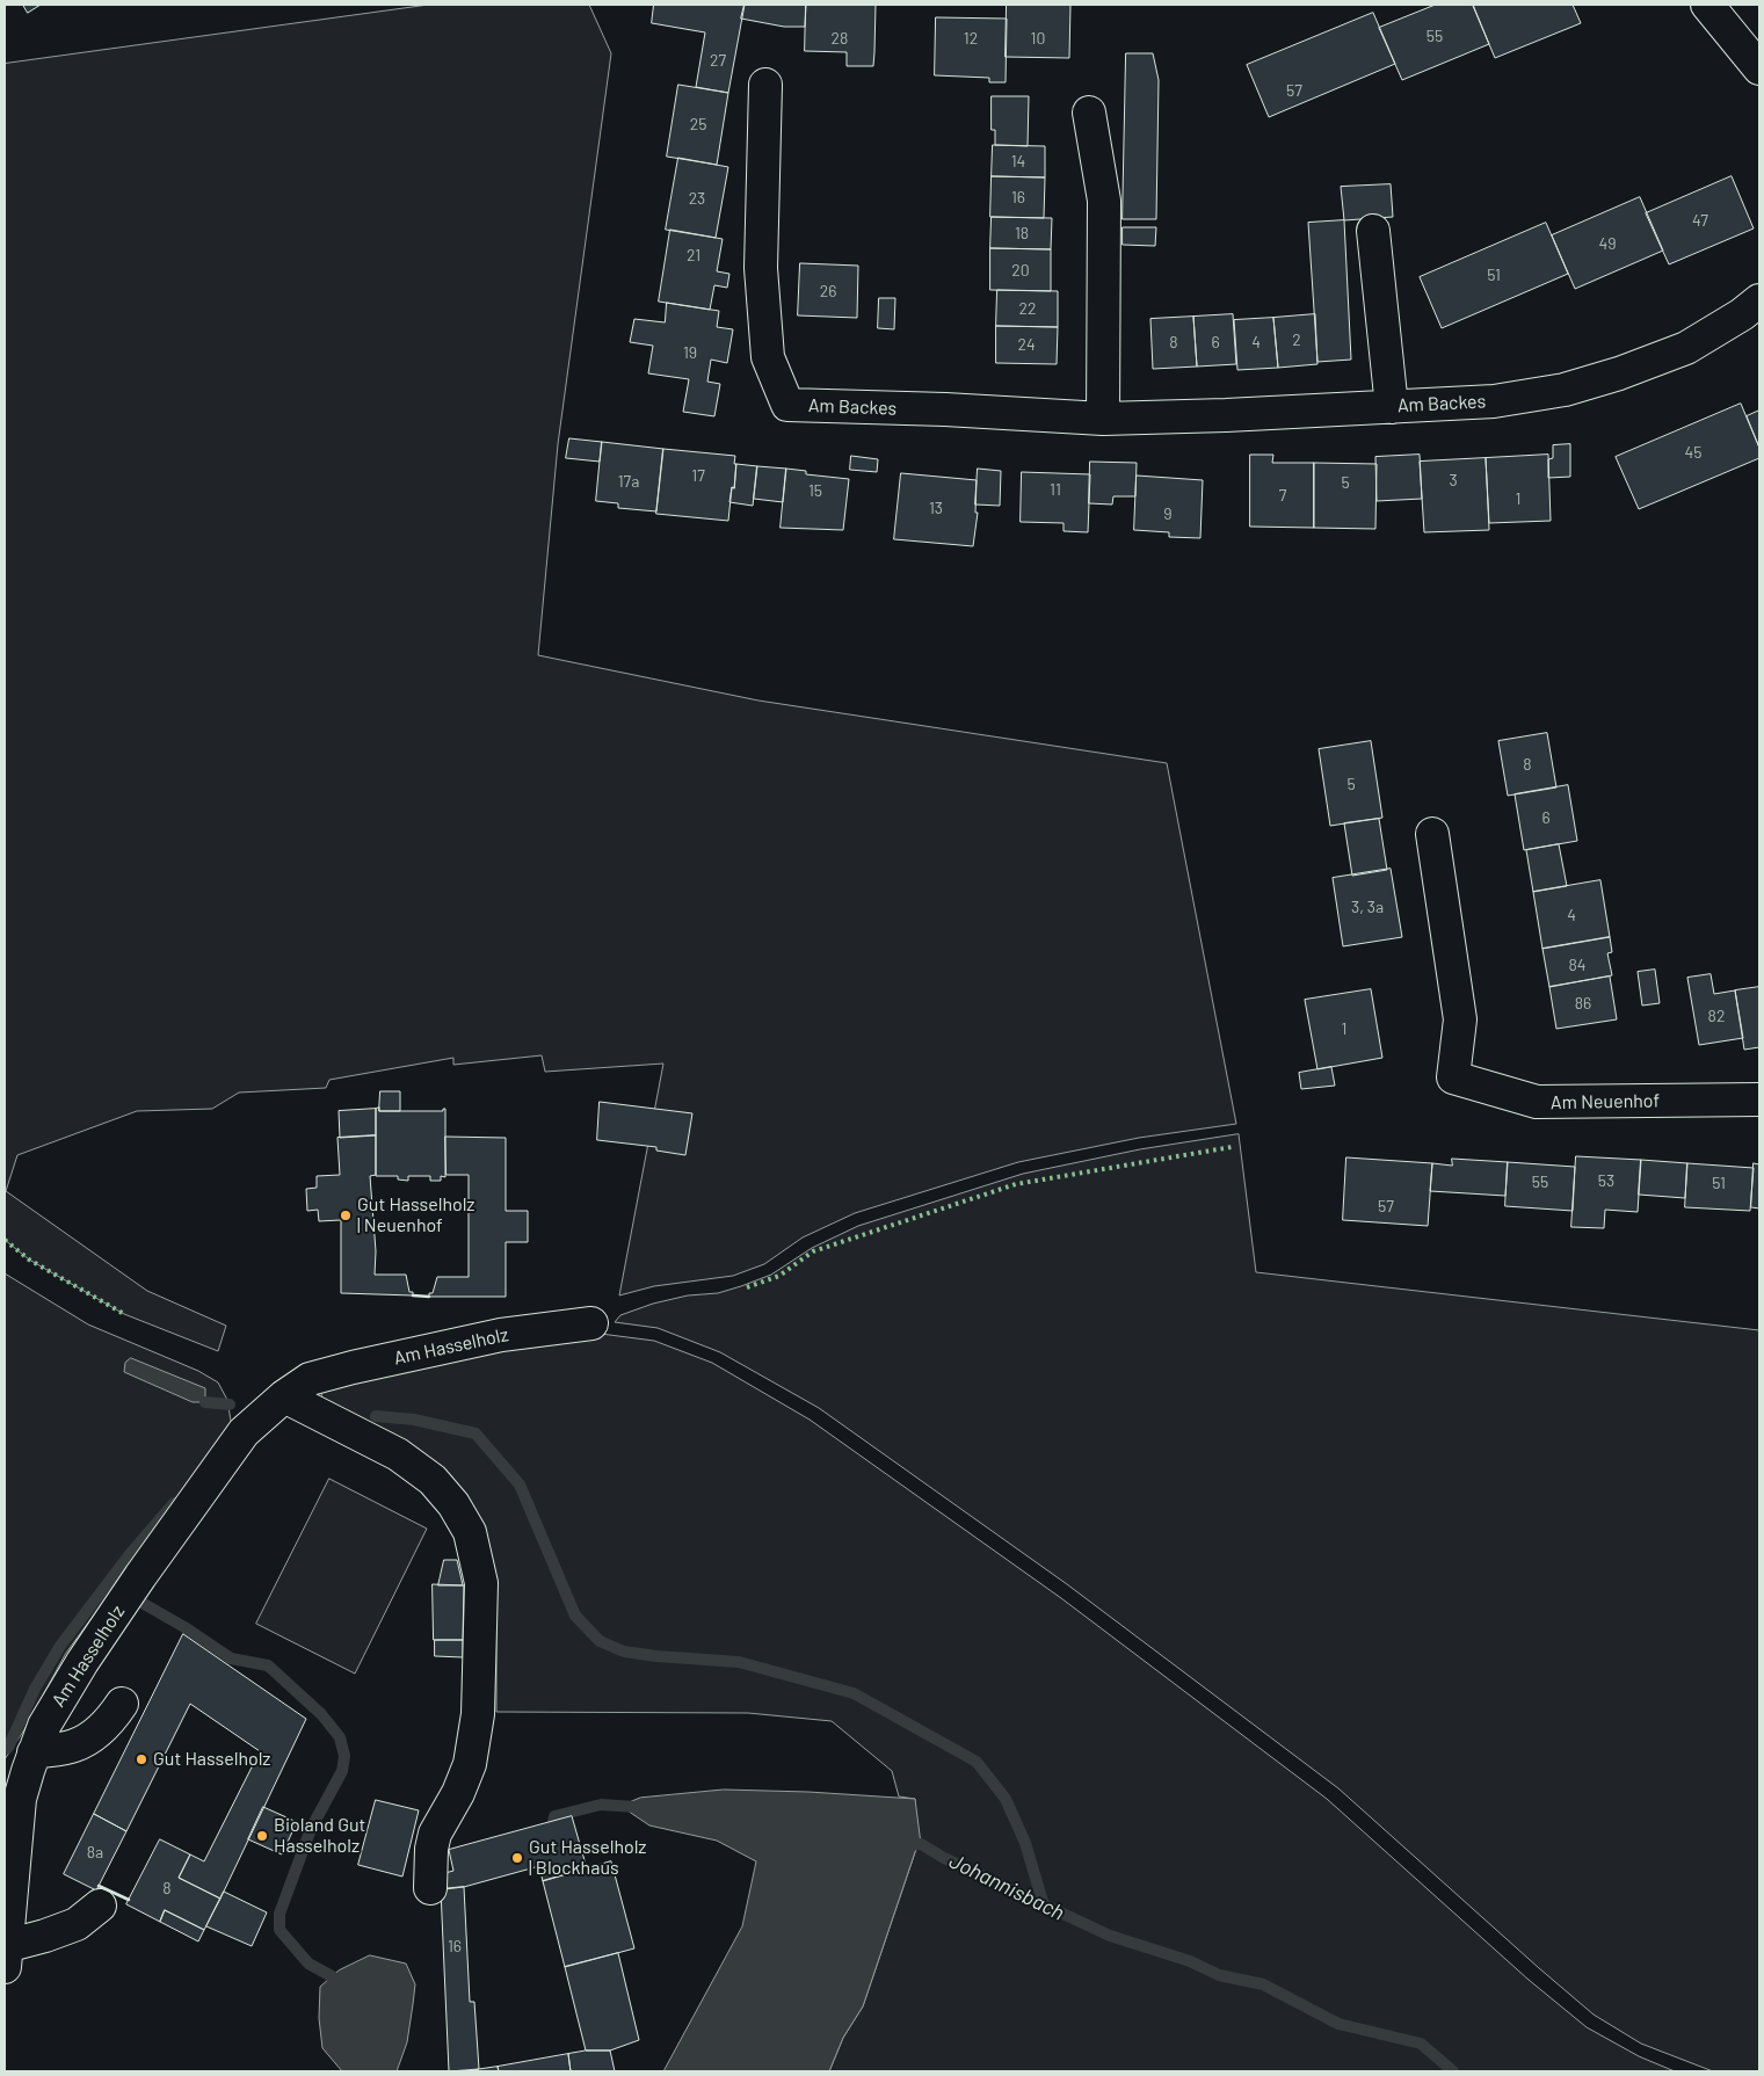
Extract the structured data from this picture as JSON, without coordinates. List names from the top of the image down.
{
  "streets": {
    "street": ["Am Backes", "Am Neuenhof", "Am Hasselholz"]
  },
  "water": ["Johannisbach"],
  "places": [
    "Gut Hasselholz | Neuenhof",
    "Gut Hasselholz",
    "Bioland Gut Hasselholz",
    "Gut Hasselholz | Blockhaus"
  ],
  "house_numbers": [
    "55",
    "28",
    "12",
    "10",
    "27",
    "57",
    "25",
    "14",
    "16",
    "23",
    "47",
    "18",
    "49",
    "21",
    "20",
    "51",
    "26",
    "22",
    "2",
    "8",
    "6",
    "4",
    "24",
    "19",
    "45",
    "17",
    "3",
    "17a",
    "5",
    "11",
    "15",
    "7",
    "1",
    "13",
    "9",
    "8",
    "5",
    "6",
    "3, 3a",
    "4",
    "84",
    "86",
    "82",
    "1",
    "53",
    "55",
    "51",
    "57",
    "8a",
    "8",
    "16"
  ]
}
